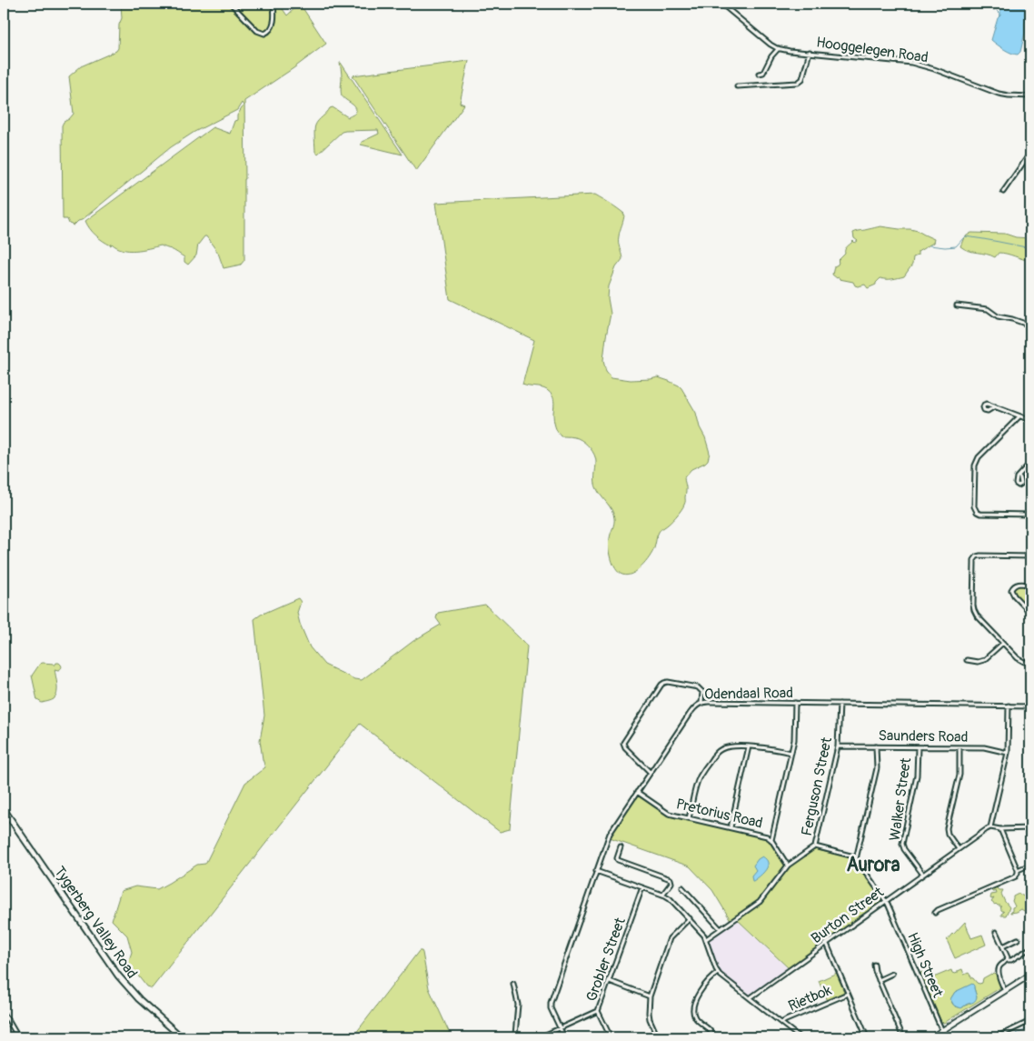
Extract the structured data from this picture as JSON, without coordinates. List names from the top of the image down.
{
  "streets": {
    "main road": ["Tygerberg Valley Road"],
    "street": [
      "Hooggelegen Road",
      "Odendaal Road",
      "Saunders Road",
      "Ferguson Street",
      "Walker Street",
      "Pretorius Road",
      "Burton Street",
      "Grobler Street",
      "High Street",
      "Rietbok"
    ]
  },
  "crossings": [
    ["Odendaal Road", "Ferguson Street"],
    ["Odendaal Road", "Pretorius Road"],
    ["Saunders Road", "Ferguson Street"],
    ["Saunders Road", "Walker Street"],
    ["Walker Street", "Burton Street"],
    ["Burton Street", "High Street"]
  ],
  "districts": ["Aurora"]
}
